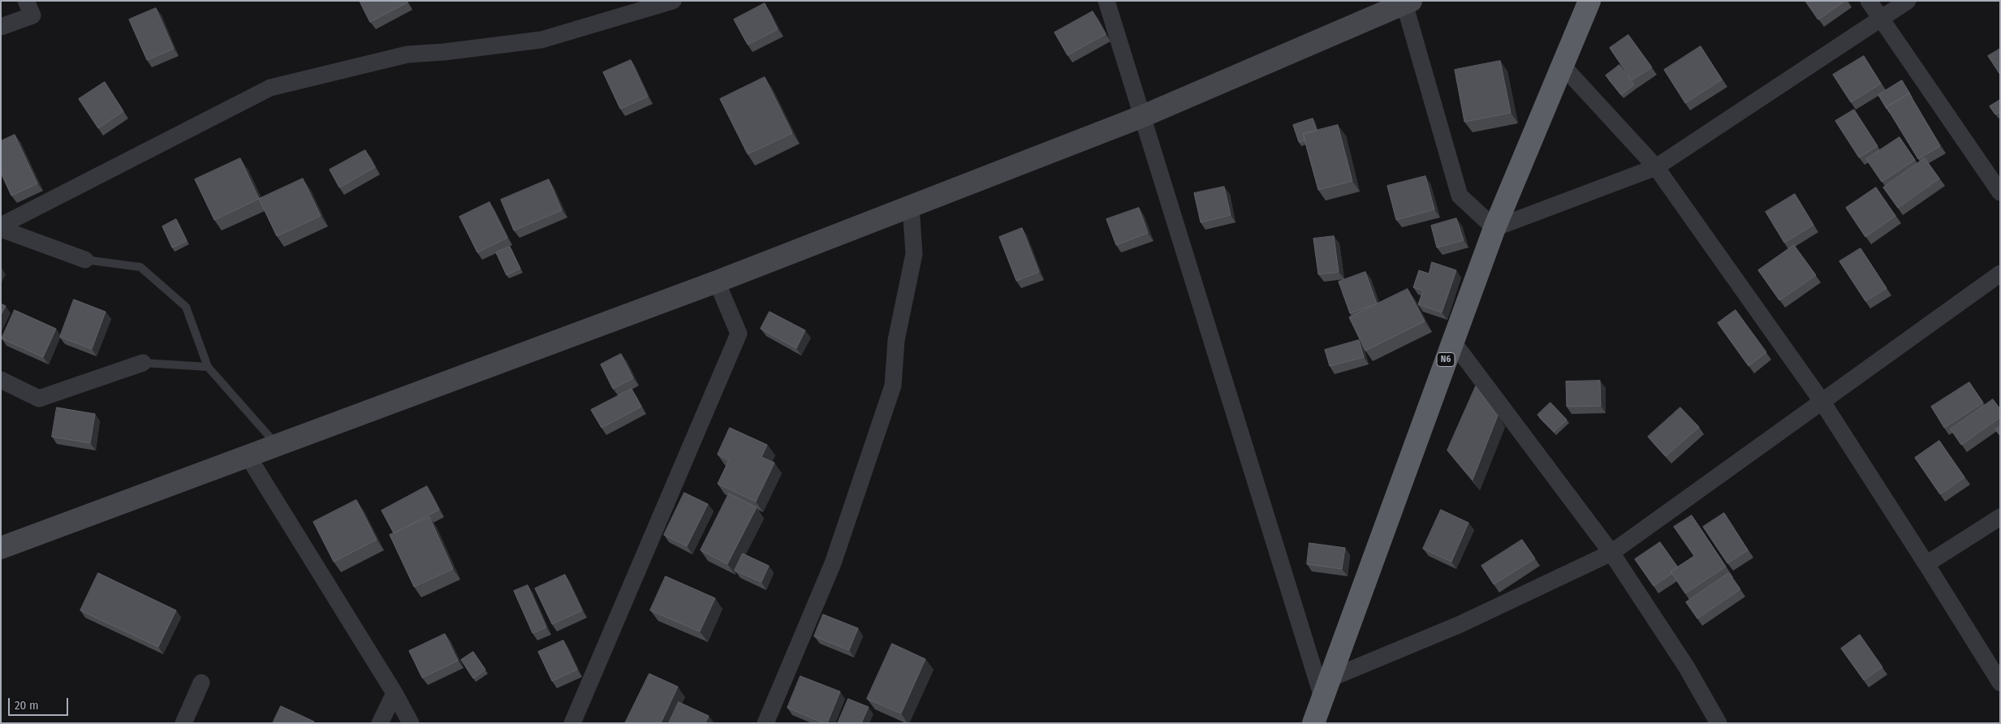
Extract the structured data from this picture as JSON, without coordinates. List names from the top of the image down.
{
  "streets": {
    "highway": ["N6"]
  },
  "scale_bar": "20 m"
}
